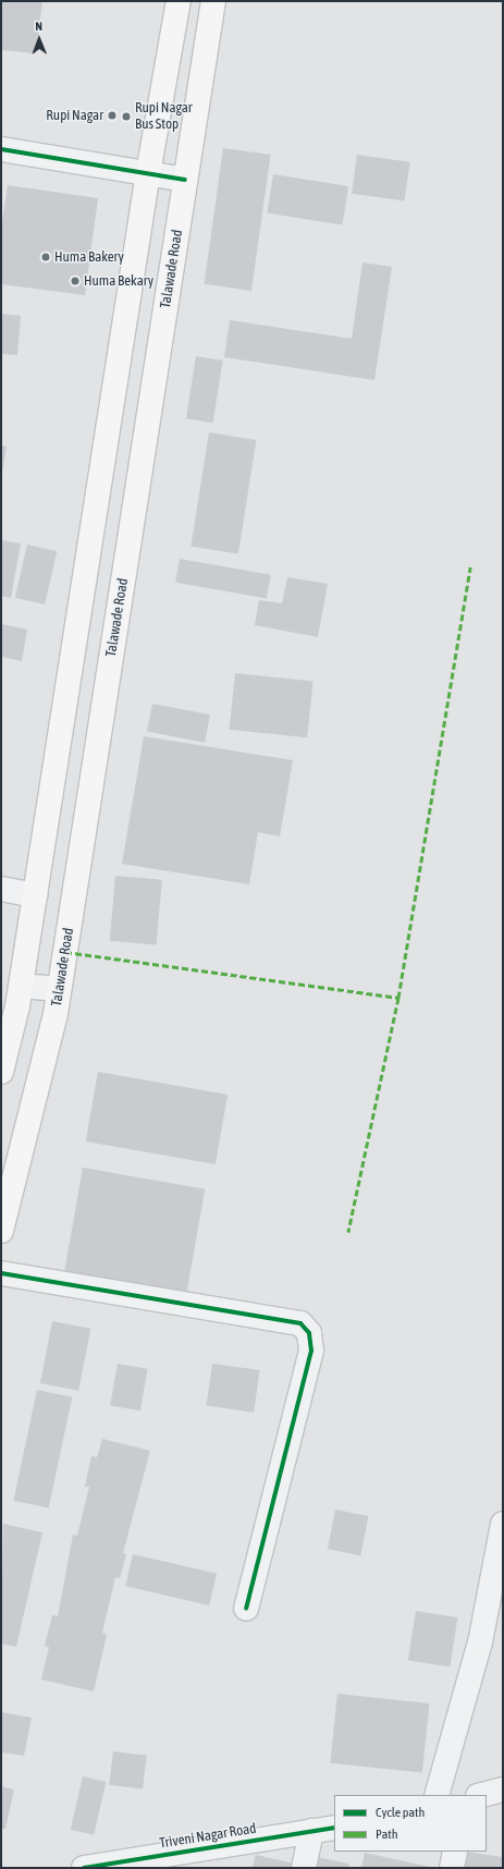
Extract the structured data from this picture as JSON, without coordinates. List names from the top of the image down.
{
  "streets": {
    "main road": ["Talawade Road"],
    "street": ["Triveni Nagar Road"]
  },
  "places": [
    "Rupi Nagar",
    "Rupi Nagar Bus Stop",
    "Huma Bakery",
    "Huma Bekary"
  ],
  "legend": ["Cycle path", "Path"],
  "north": "top"
}
